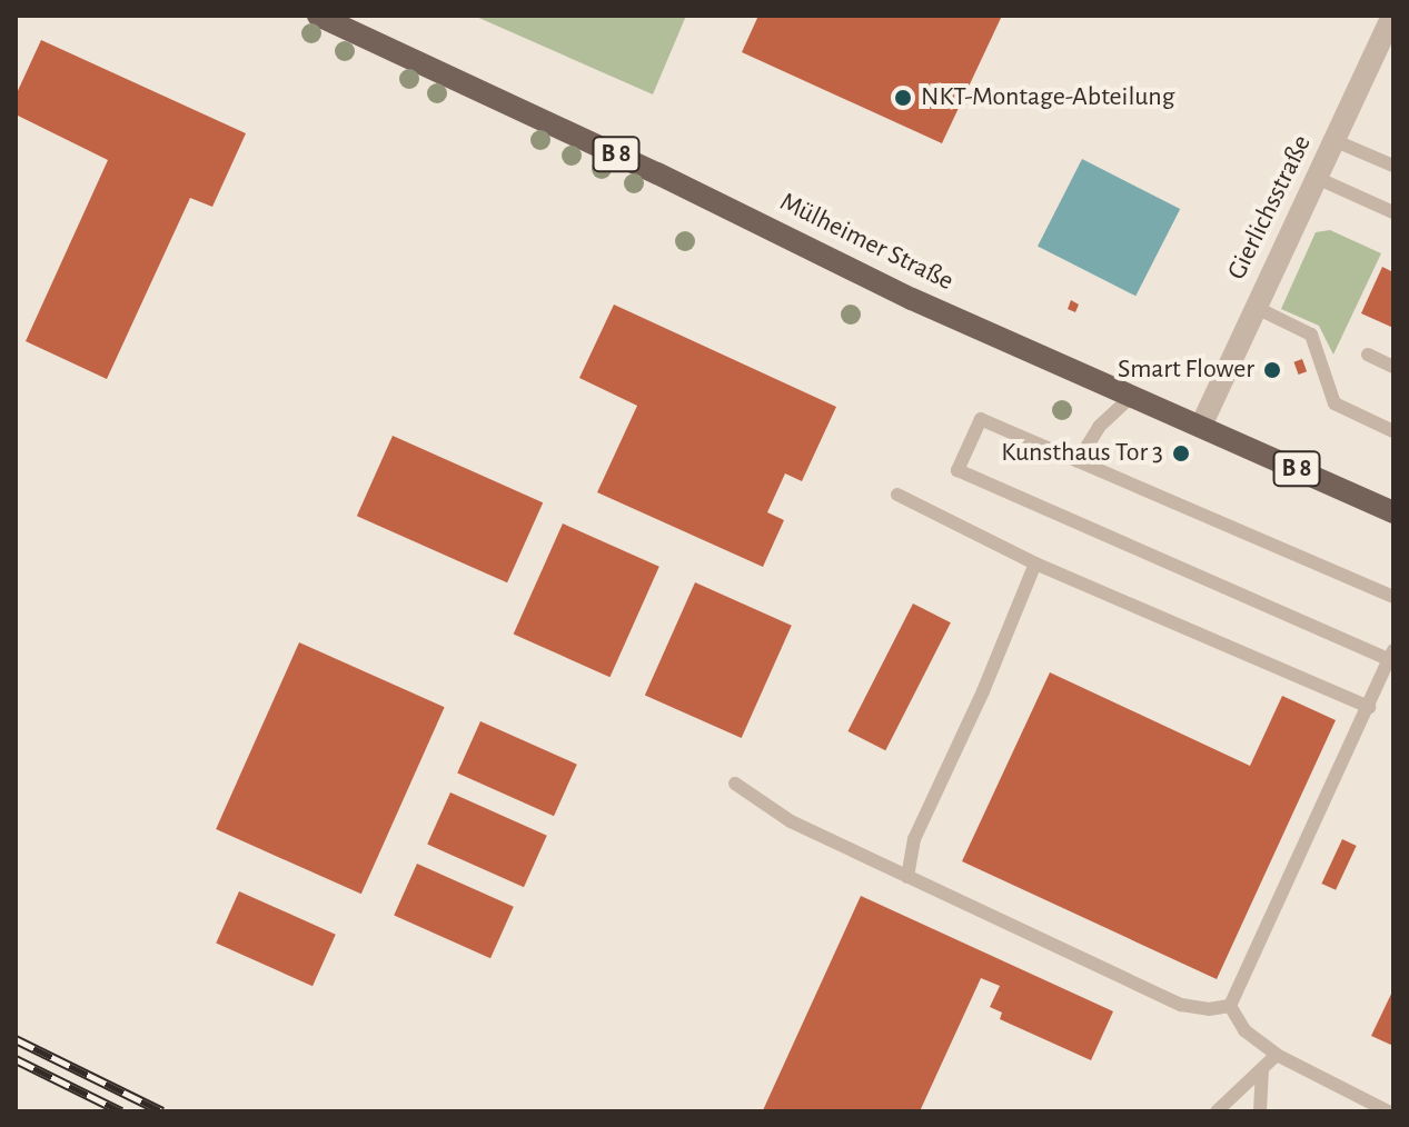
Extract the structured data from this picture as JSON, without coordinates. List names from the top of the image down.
{
  "streets": {
    "main road": ["B 8", "Mülheimer Straße"],
    "street": ["Gierlichsstraße"]
  },
  "crossings": [
    ["Gierlichsstraße", "Mülheimer Straße"]
  ],
  "places": ["NKT-Montage-Abteilung", "Smart Flower", "Kunsthaus Tor 3"]
}
